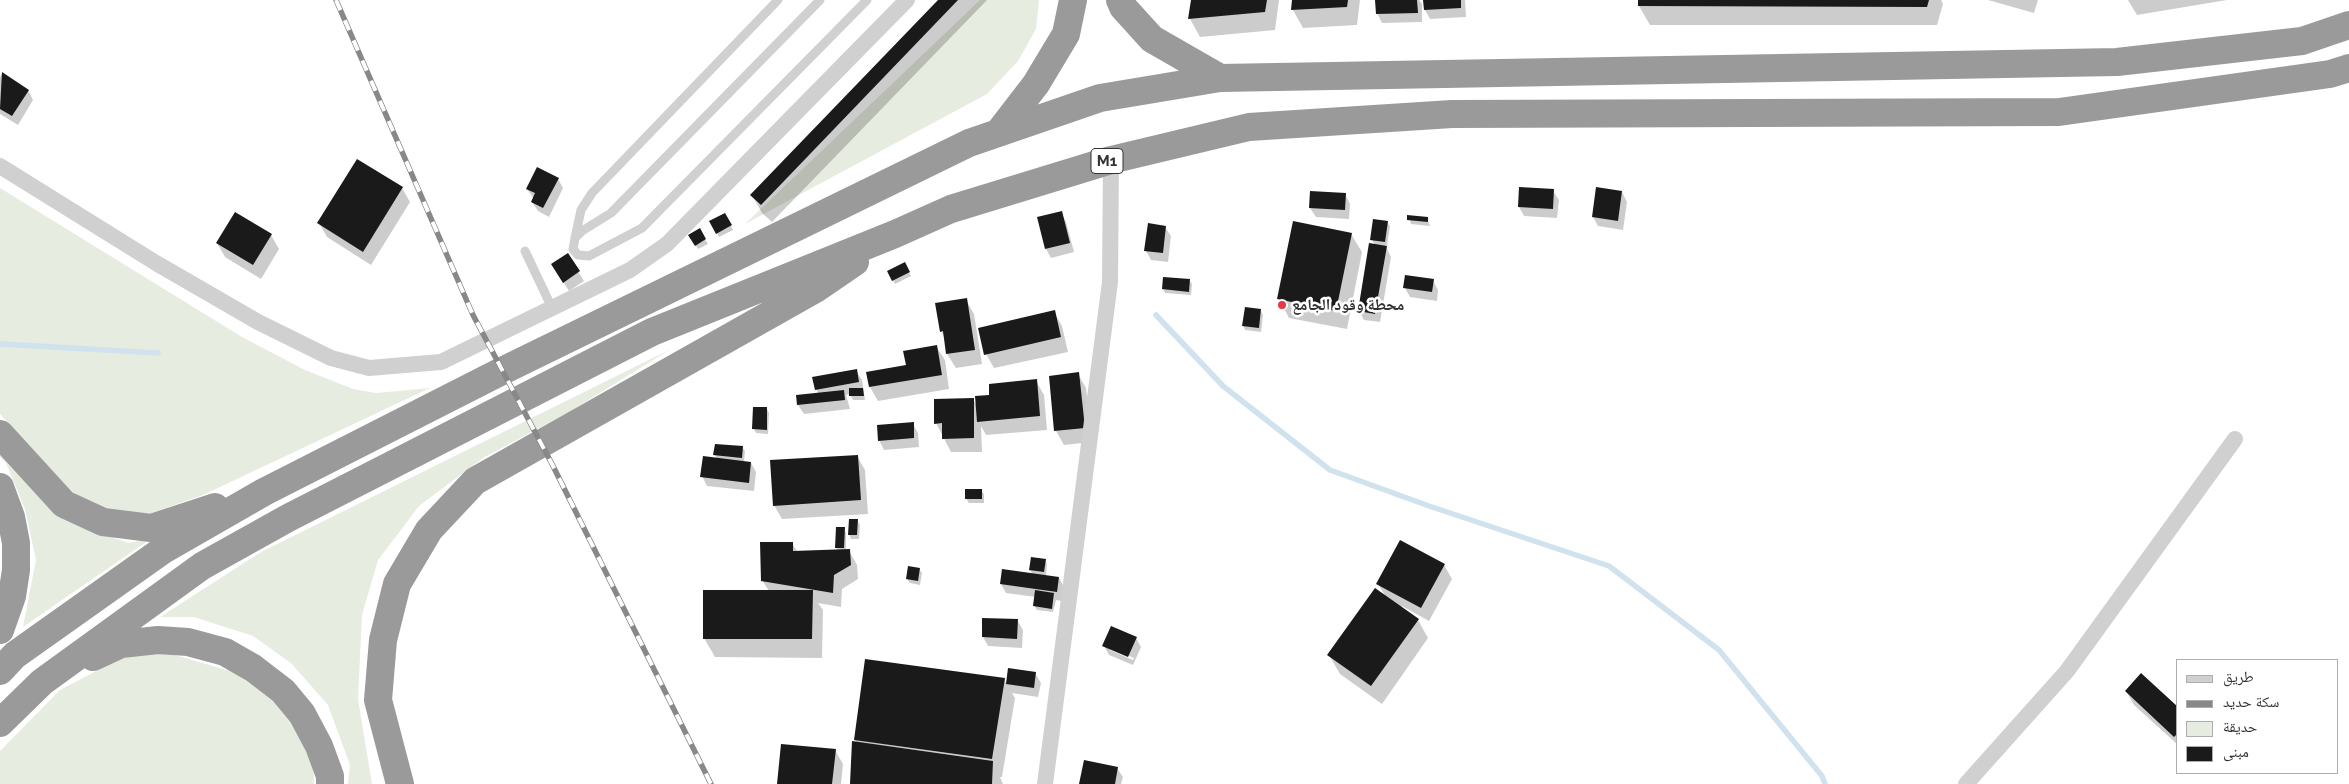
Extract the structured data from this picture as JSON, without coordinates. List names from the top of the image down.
{
  "streets": {
    "highway": ["M1"]
  },
  "places": ["محطة وقود الجامع"],
  "legend": [
    "طريق",
    "سكة حديد",
    "حديقة",
    "مبنى"
  ]
}
